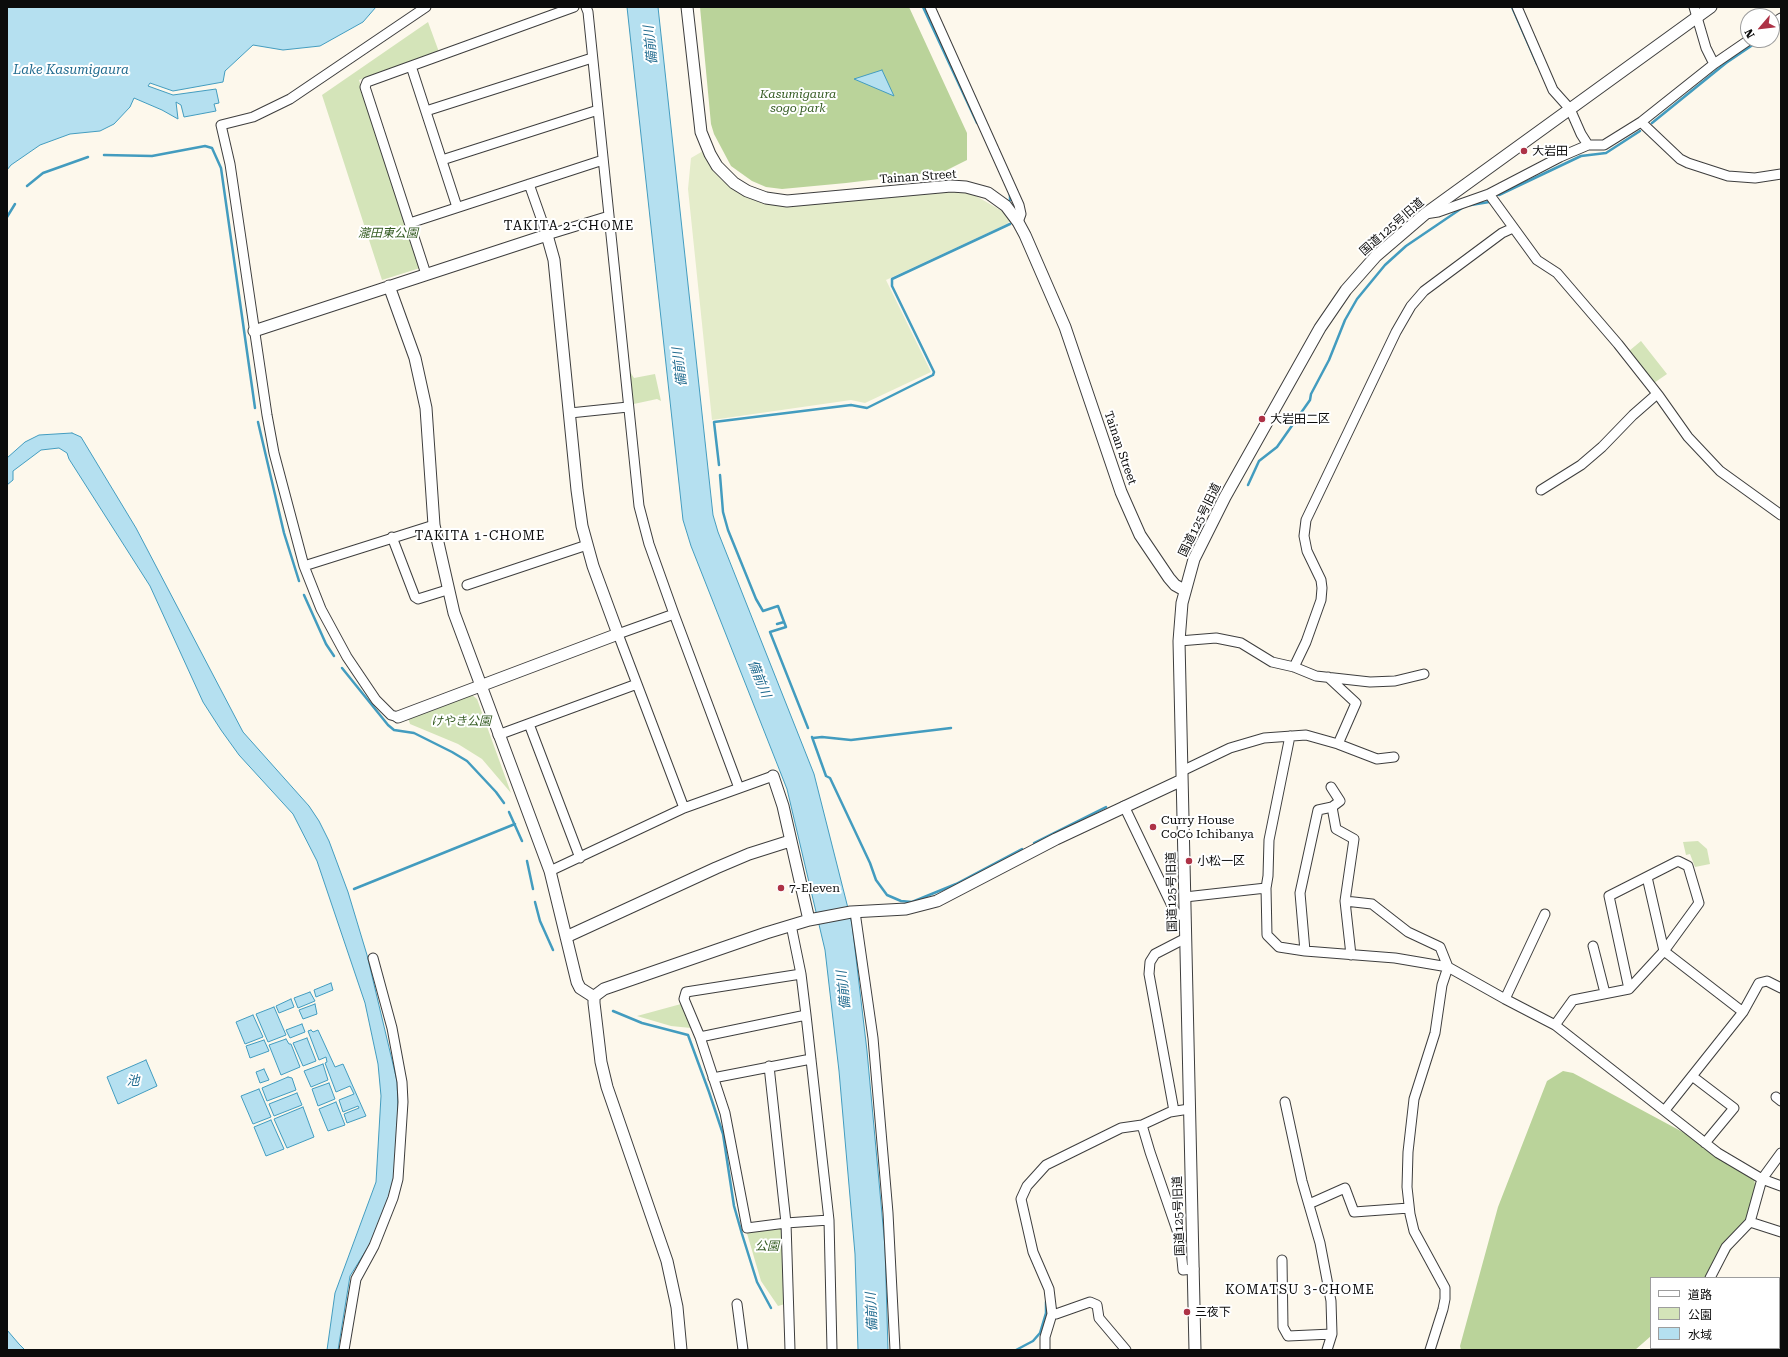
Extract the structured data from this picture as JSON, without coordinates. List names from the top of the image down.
{
  "streets": {
    "street": ["Tainan Street", "国道125号旧道"]
  },
  "crossings": [
    ["Tainan Street", "国道125号旧道"]
  ],
  "districts": ["TAKITA 2-CHOME", "TAKITA 1-CHOME", "KOMATSU 3-CHOME"],
  "water": ["備前川", "Lake Kasumigaura", "池"],
  "parks": [
    "Kasumigaura sogo park",
    "瀧田東公園",
    "けやき公園",
    "公園"
  ],
  "places": [
    "大岩田",
    "大岩田二区",
    "Curry House CoCo Ichibanya",
    "小松一区",
    "7-Eleven",
    "三夜下"
  ],
  "legend": ["道路", "公園", "水域"],
  "north": "bottom left"
}
